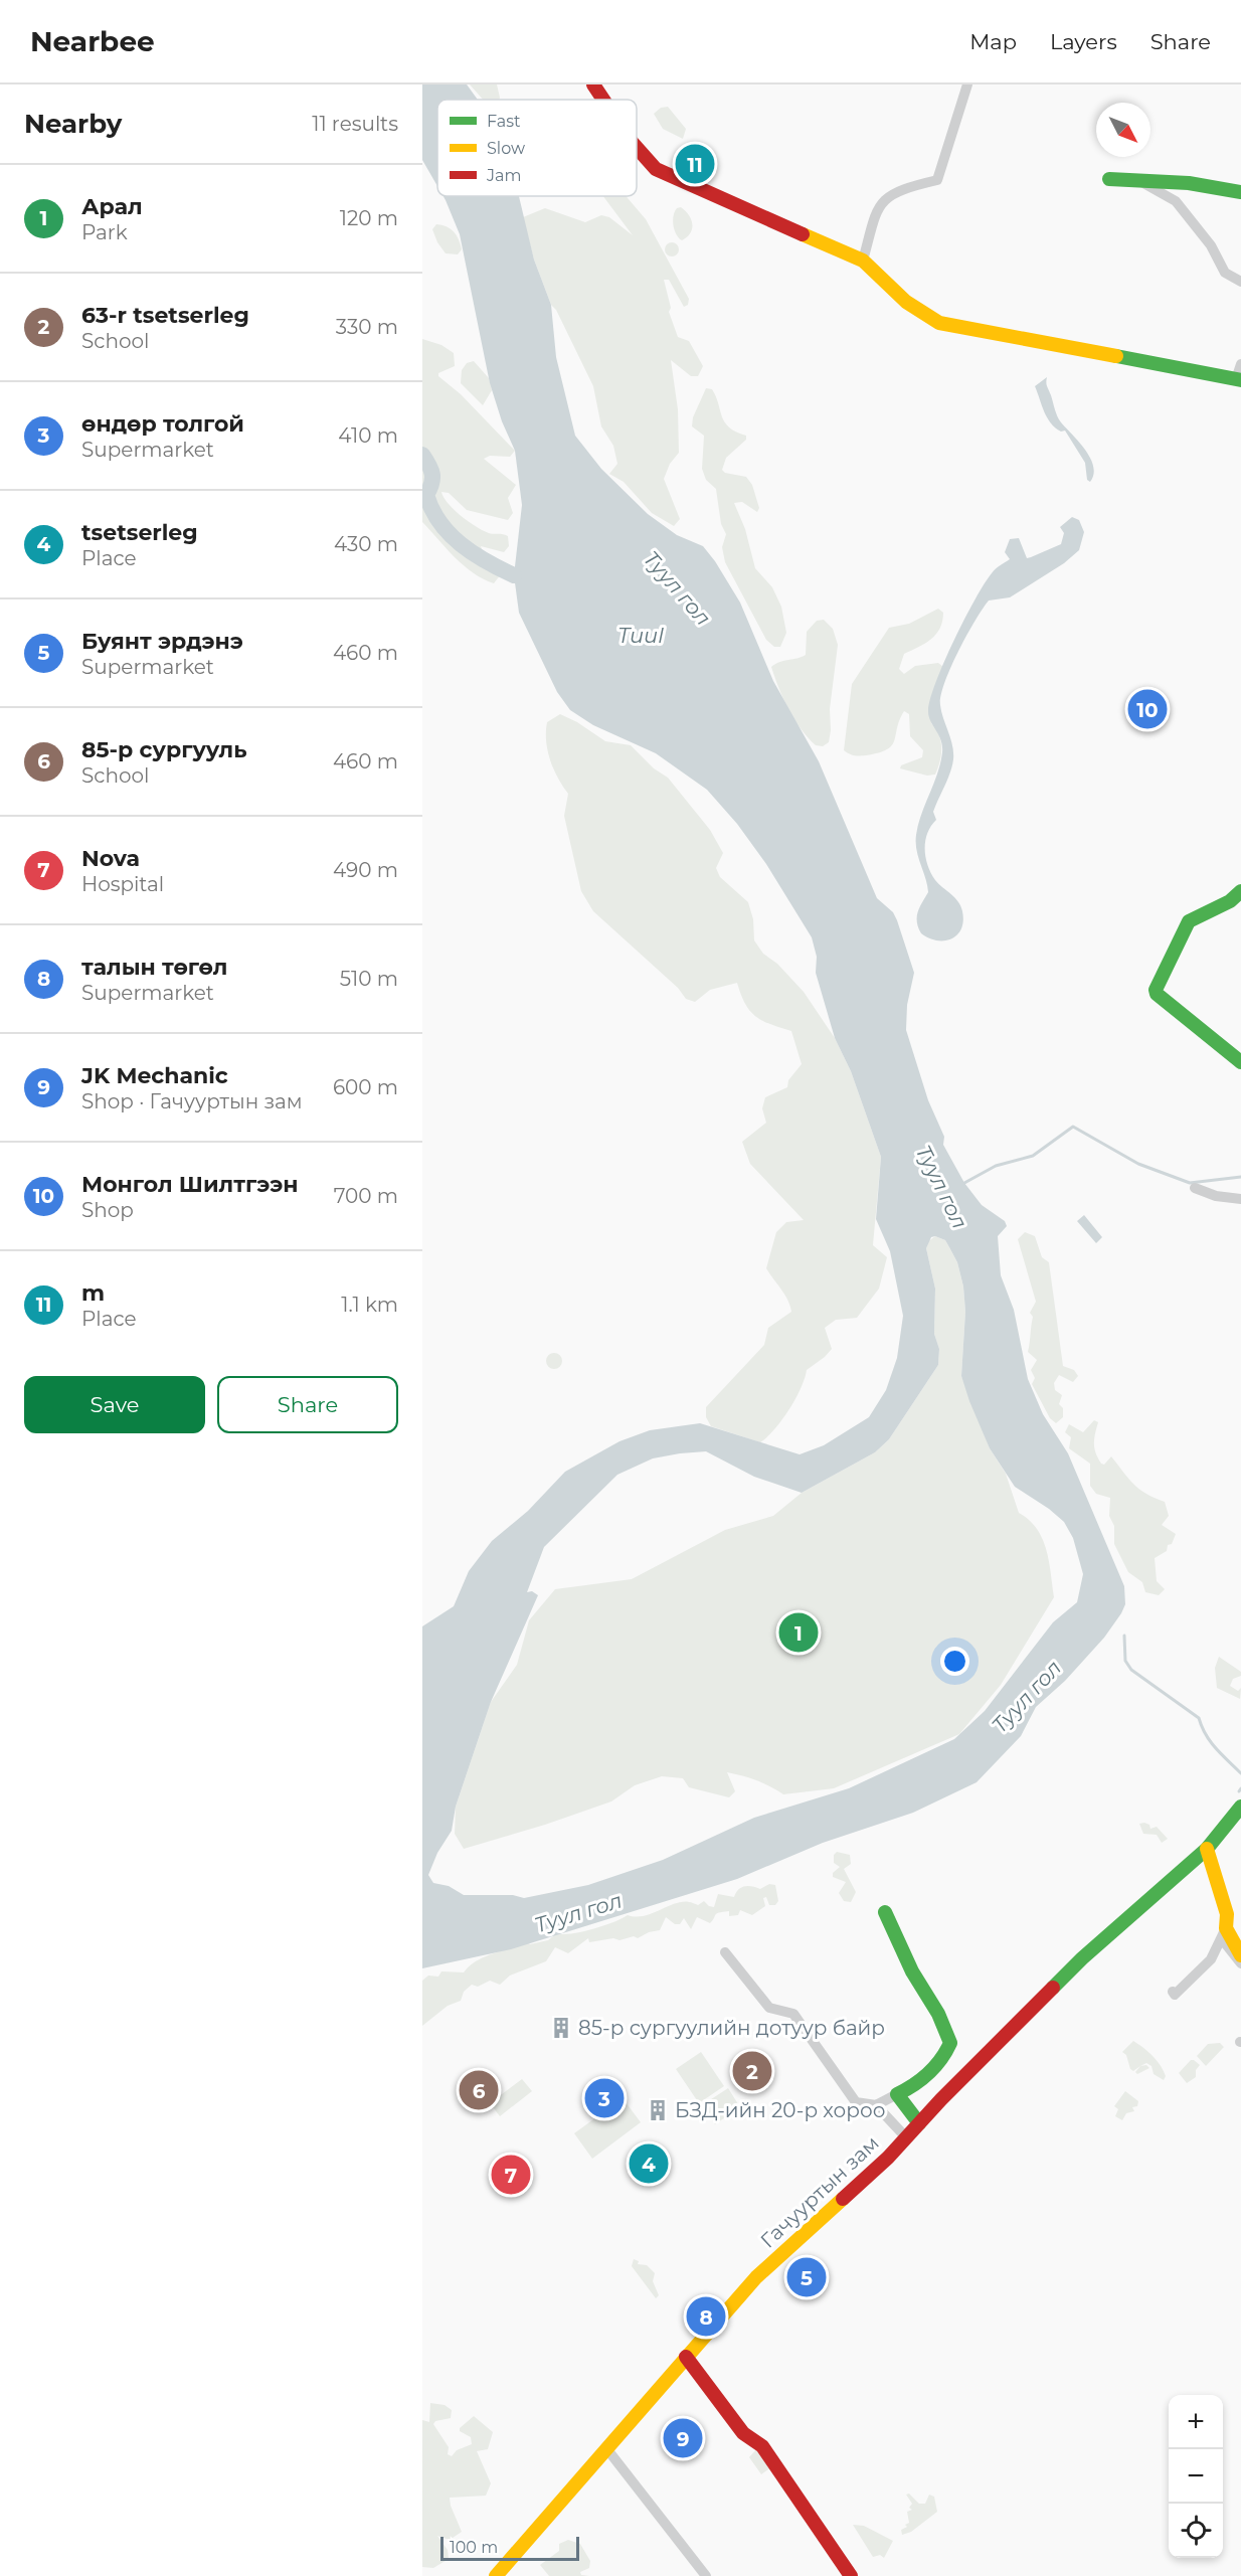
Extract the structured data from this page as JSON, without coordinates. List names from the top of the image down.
{
  "streets": {
    "street": ["Гачууртын зам"]
  },
  "water": ["Туул гол", "Tuul"],
  "places": {
    "building": ["85-р сургуулийн дотуур байр", "БЗД-ийн 20-р хороо"]
  },
  "legend": ["Fast", "Slow", "Jam"],
  "scale_bar": "100 m",
  "north": "bottom right",
  "page": {
    "header": "Nearbee",
    "nav": ["Map", "Layers", "Share"],
    "heading": ["Nearby", "11 results"],
    "pins": [
      "11",
      "10",
      "1",
      "2",
      "6",
      "3",
      "4",
      "7",
      "5",
      "8",
      "9"
    ],
    "list": [
      {
        "mark": "1",
        "name": "Арал",
        "note": "Park",
        "value": "120 m"
      },
      {
        "mark": "2",
        "name": "63-r tsetserleg",
        "note": "School",
        "value": "330 m"
      },
      {
        "mark": "3",
        "name": "өндөр толгой",
        "note": "Supermarket",
        "value": "410 m"
      },
      {
        "mark": "4",
        "name": "tsetserleg",
        "note": "Place",
        "value": "430 m"
      },
      {
        "mark": "5",
        "name": "Буянт эрдэнэ",
        "note": "Supermarket",
        "value": "460 m"
      },
      {
        "mark": "6",
        "name": "85-р сургууль",
        "note": "School",
        "value": "460 m"
      },
      {
        "mark": "7",
        "name": "Nova",
        "note": "Hospital",
        "value": "490 m"
      },
      {
        "mark": "8",
        "name": "талын төгөл",
        "note": "Supermarket",
        "value": "510 m"
      },
      {
        "mark": "9",
        "name": "JK Mechanic",
        "note": "Shop · Гачууртын зам",
        "value": "600 m"
      },
      {
        "mark": "10",
        "name": "Монгол Шилтгээн",
        "note": "Shop",
        "value": "700 m"
      },
      {
        "mark": "11",
        "name": "m",
        "note": "Place",
        "value": "1.1 km"
      }
    ],
    "buttons": ["Save", "Share"],
    "map_buttons": ["+", "−"],
    "scale": "100 m"
  }
}
